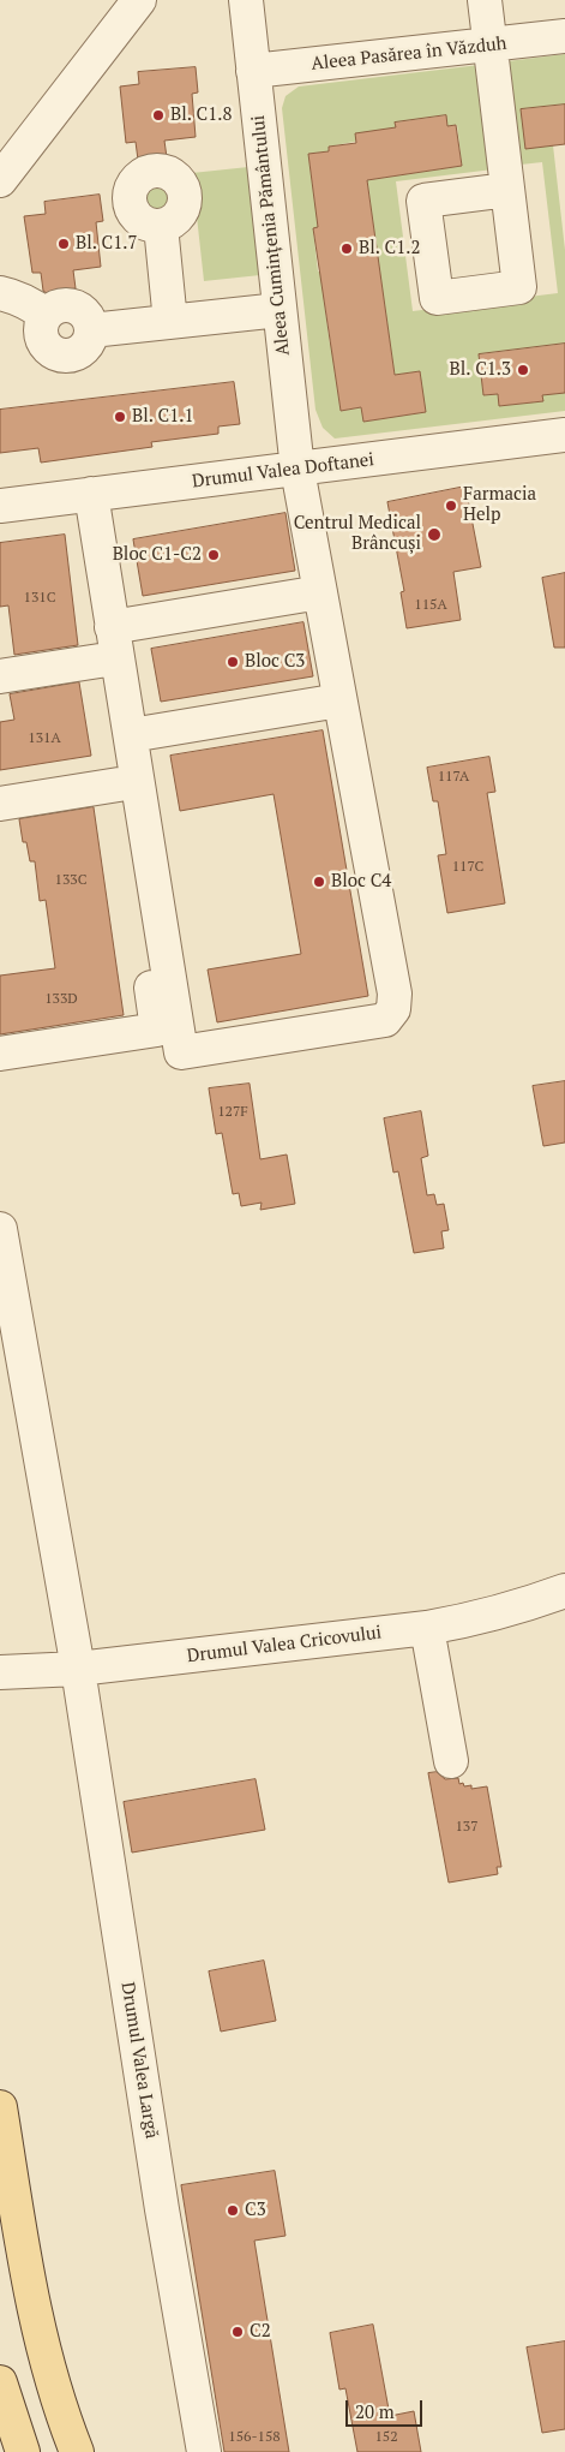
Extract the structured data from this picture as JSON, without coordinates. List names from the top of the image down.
{
  "streets": {
    "street": [
      "Aleea Pasărea în Văzduh",
      "Aleea Cumințenia Pământului",
      "Drumul Valea Doftanei",
      "Drumul Valea Cricovului",
      "Drumul Valea Largă"
    ]
  },
  "crossings": [
    ["Aleea Pasărea în Văzduh", "Aleea Cumințenia Pământului"],
    ["Aleea Cumințenia Pământului", "Drumul Valea Doftanei"],
    ["Drumul Valea Cricovului", "Drumul Valea Largă"]
  ],
  "places": [
    "Bl. C1.8",
    "Bl. C1.7",
    "Bl. C1.2",
    "Bl. C1.3",
    "Bl. C1.1",
    "Farmacia Help",
    "Centrul Medical Brâncuși",
    "Bloc C1-C2",
    "Bloc C3",
    "Bloc C4",
    "C3",
    "C2"
  ],
  "house_numbers": [
    "131C",
    "115A",
    "131A",
    "117A",
    "117C",
    "133C",
    "133D",
    "127F",
    "137",
    "156-158",
    "152"
  ],
  "scale_bar": "20 m"
}
